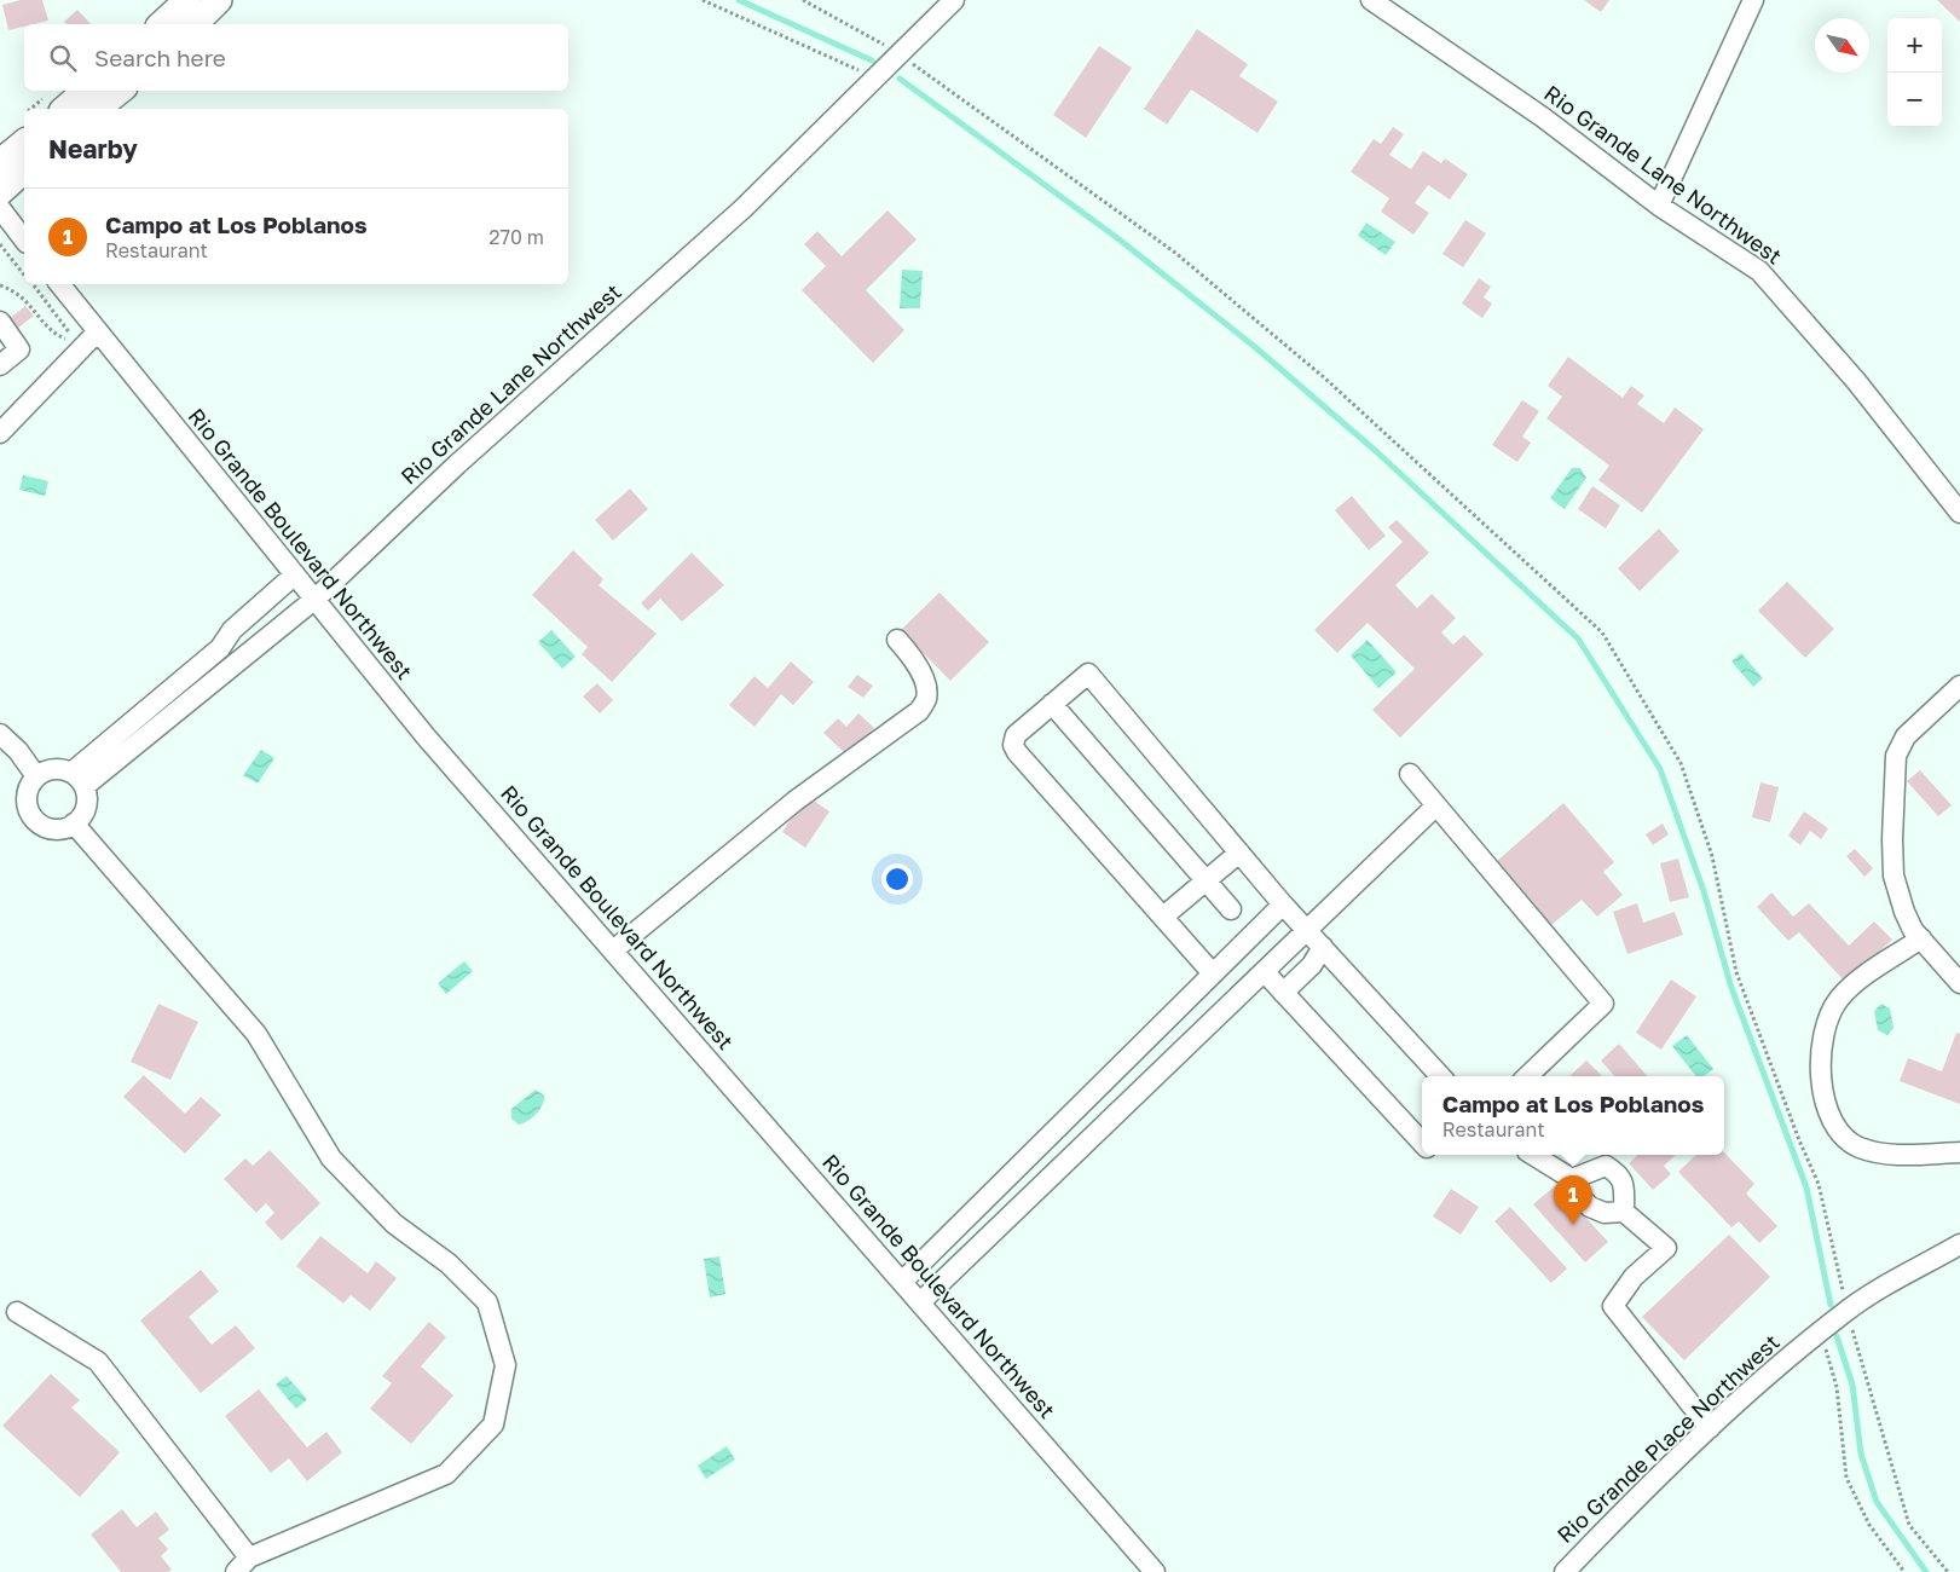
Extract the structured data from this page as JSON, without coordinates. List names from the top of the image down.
{
  "streets": {
    "street": ["Rio Grande Lane Northwest", "Rio Grande Boulevard Northwest", "Rio Grande Place Northwest"]
  },
  "crossings": [
    ["Rio Grande Lane Northwest", "Rio Grande Boulevard Northwest"]
  ],
  "north": "bottom right",
  "page": {
    "map_buttons": ["+", "−"],
    "search": "Search here",
    "heading": "Nearby",
    "list": [
      {
        "mark": "1",
        "name": "Campo at Los Poblanos",
        "note": "Restaurant",
        "value": "270 m"
      }
    ],
    "popup": ["Campo at Los Poblanos", "Restaurant"],
    "pins": "1"
  }
}
